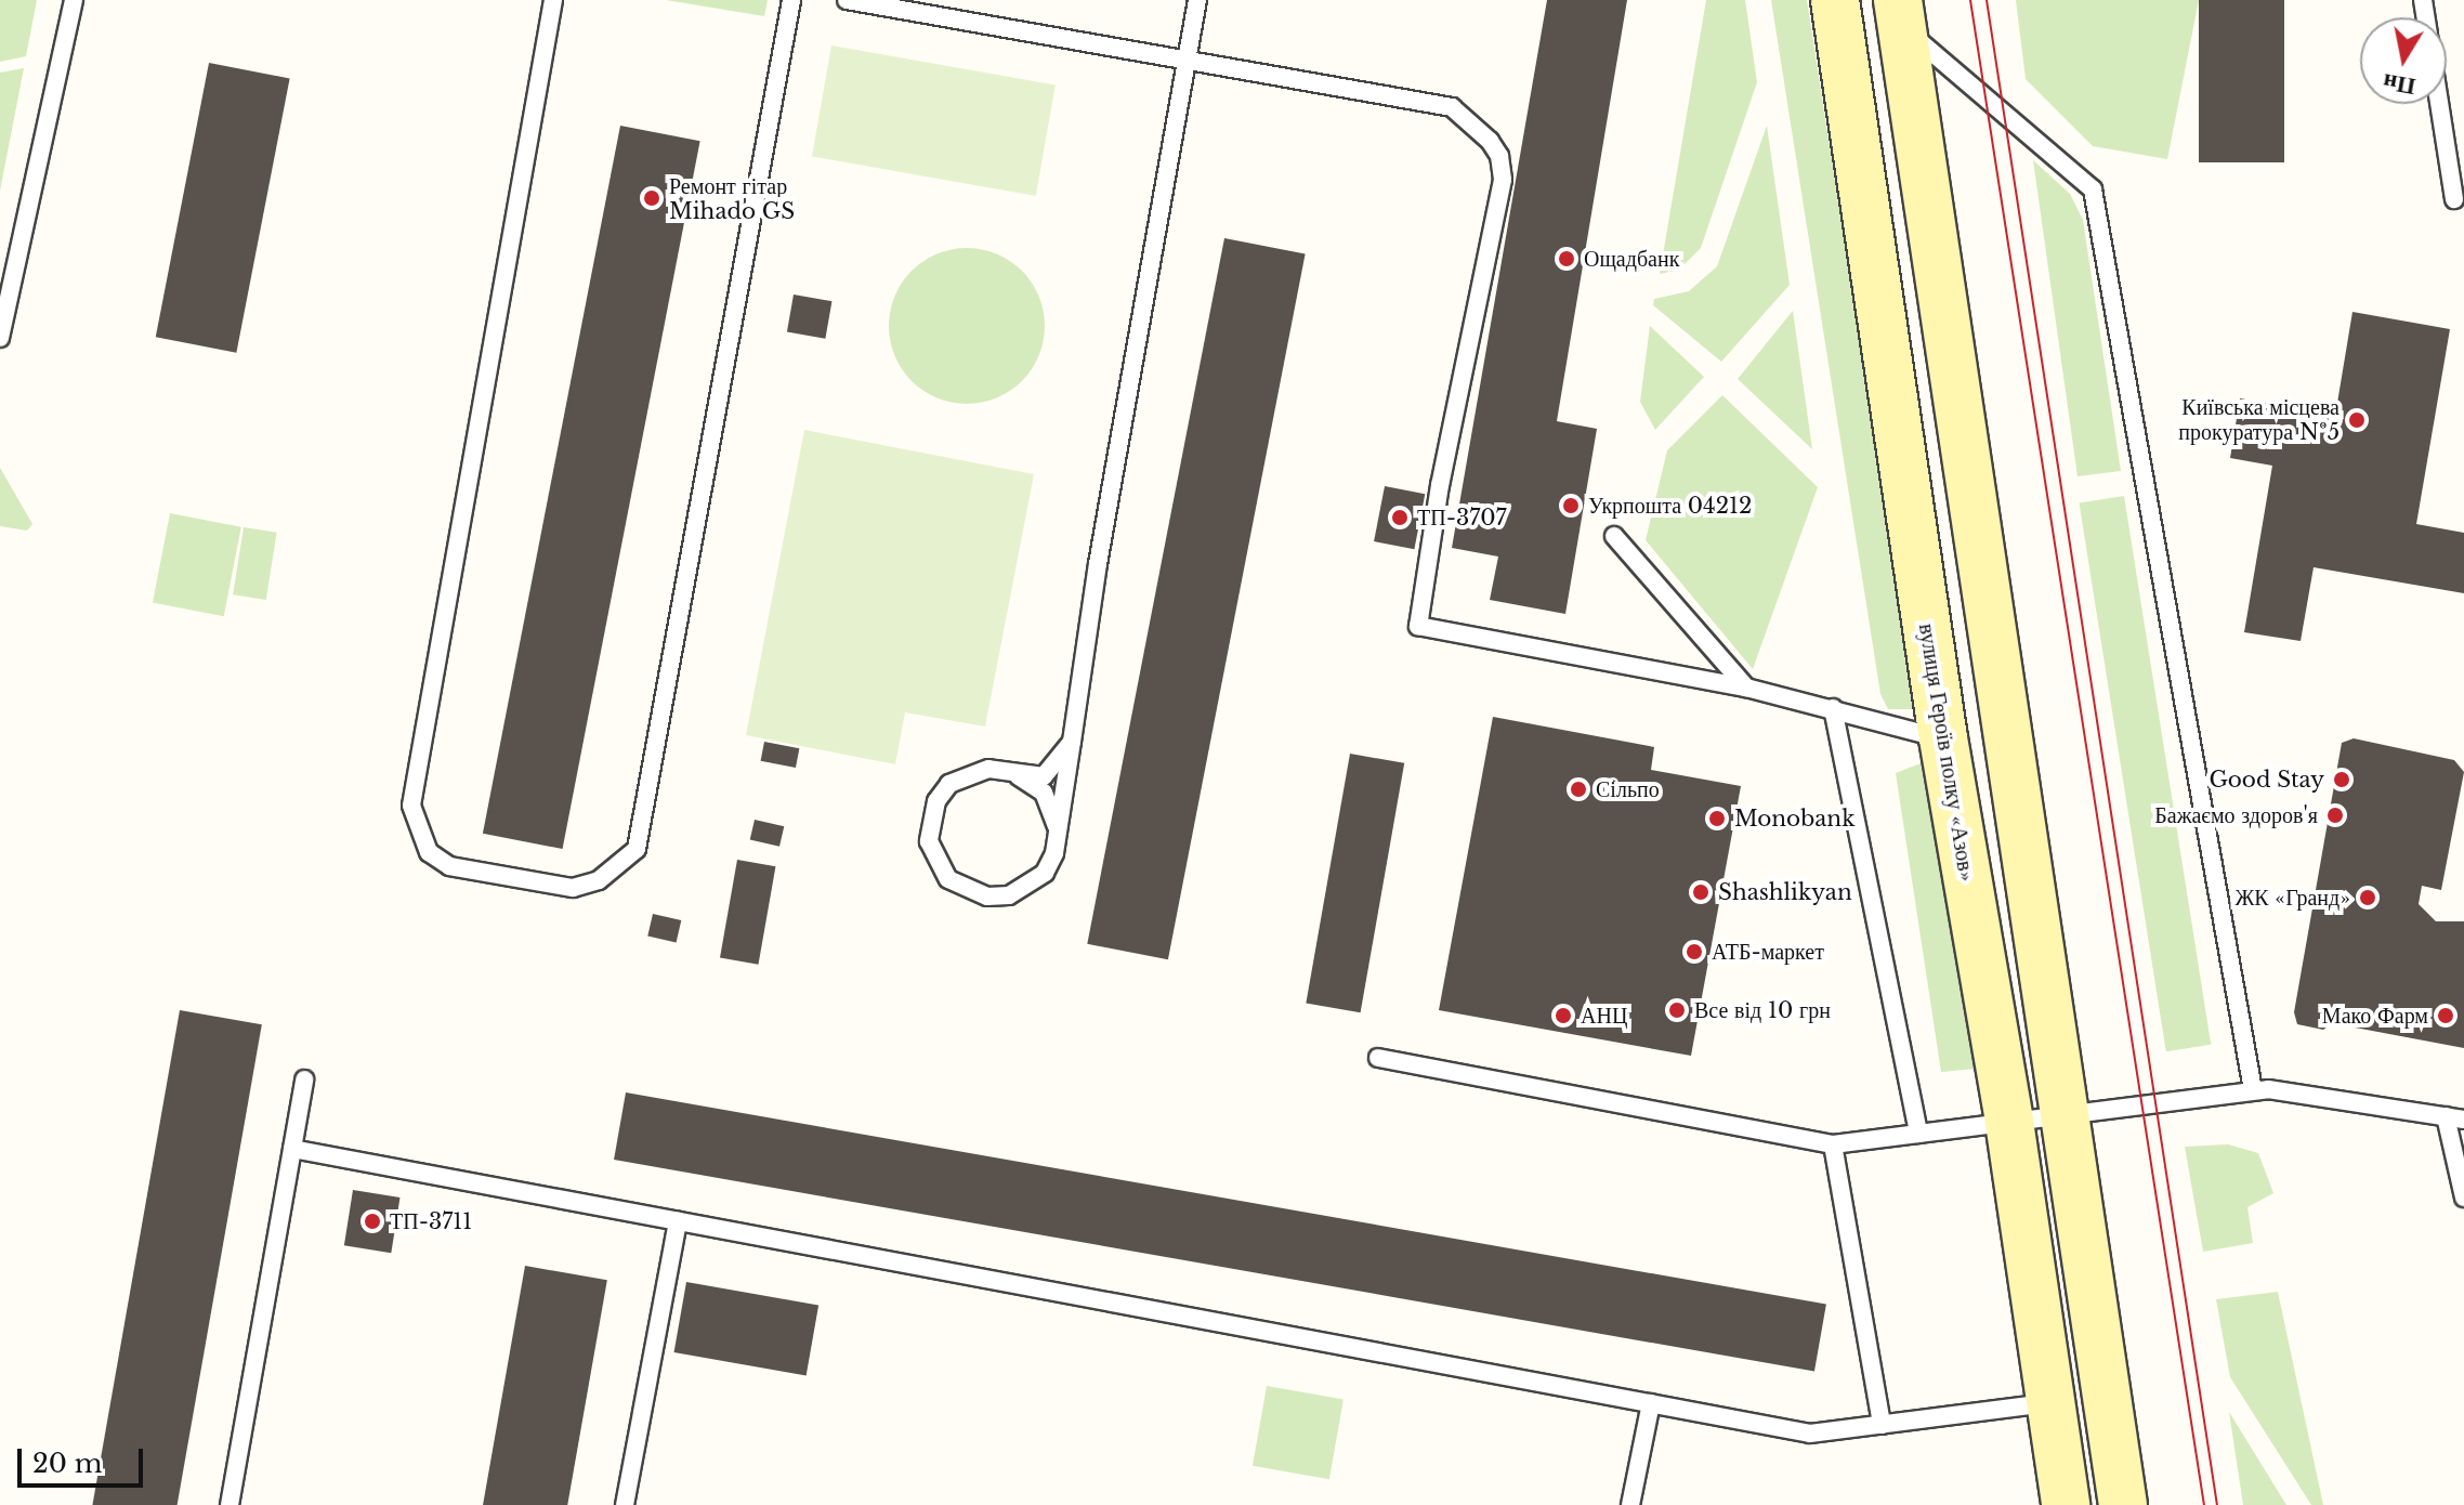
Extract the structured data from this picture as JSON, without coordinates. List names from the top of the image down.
{
  "streets": {
    "main road": ["вулиця Героїв полку «Азов»"]
  },
  "places": [
    "Ремонт гітар Mihado GS",
    "Ощадбанк",
    "Київська місцева прокуратура №5",
    "Укрпошта 04212",
    "ТП-3707",
    "Good Stay",
    "Сільпо",
    "Бажаємо здоров'я",
    "Monobank",
    "Shashlikyan",
    "ЖК «Гранд»",
    "АТБ-маркет",
    "Все від 10 грн",
    "АНЦ",
    "Мако Фарм",
    "ТП-3711"
  ],
  "scale_bar": "20 m",
  "north": "bottom"
}
